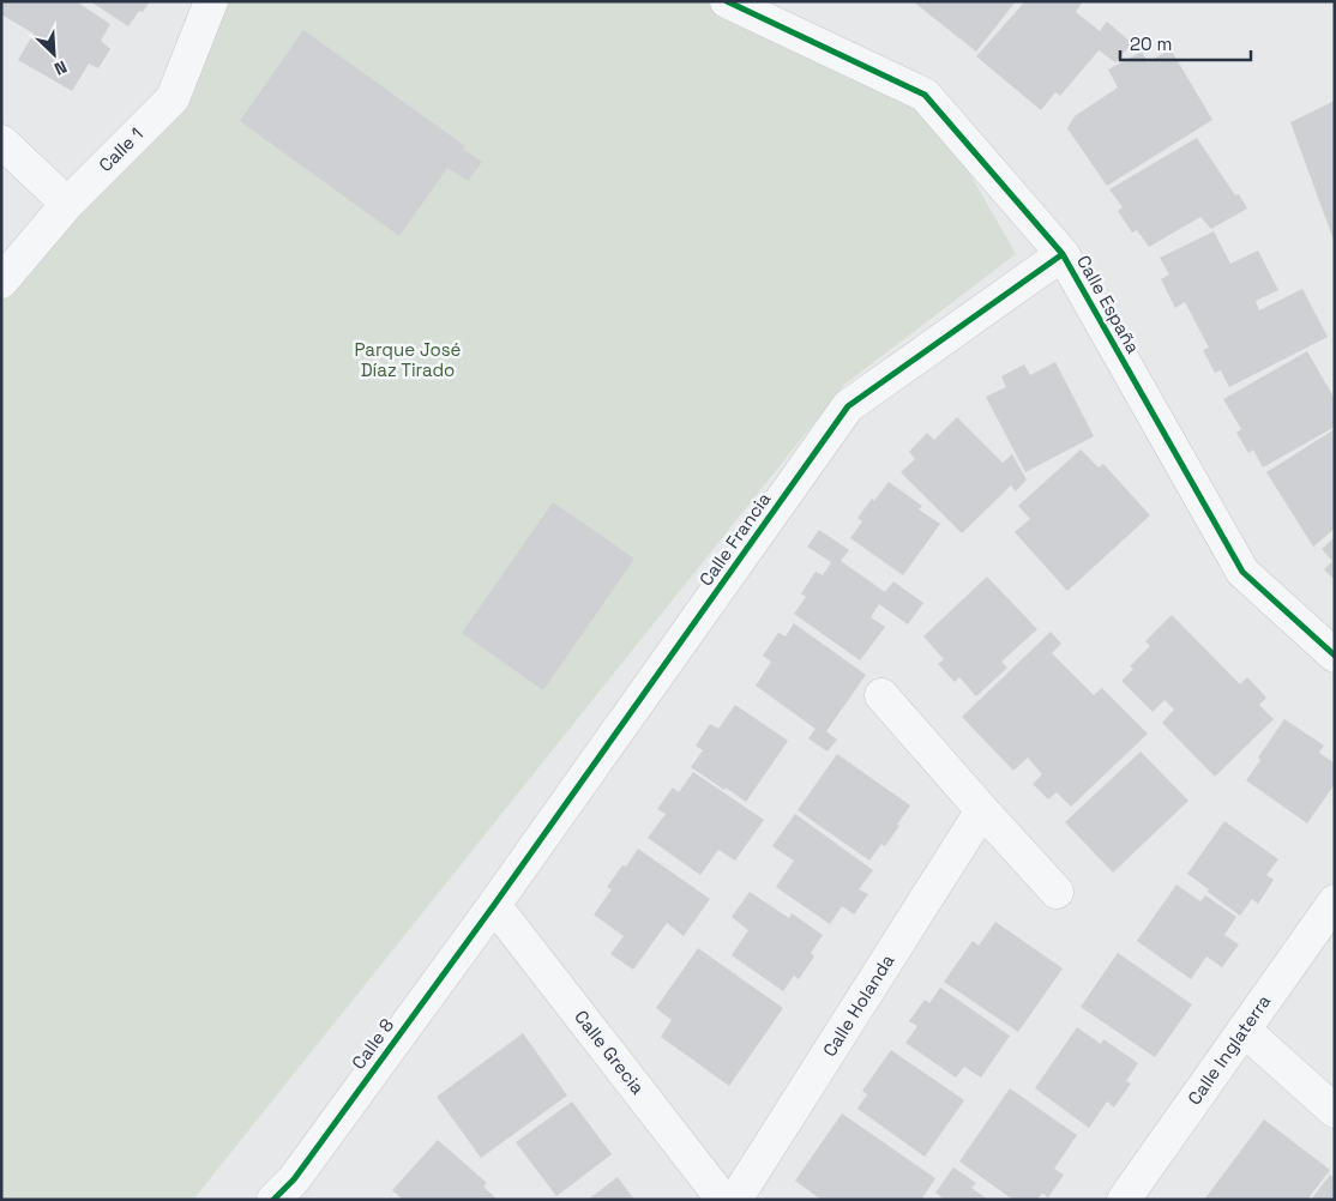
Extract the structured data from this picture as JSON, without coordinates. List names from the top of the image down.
{
  "streets": {
    "street": [
      "Calle 1",
      "Calle España",
      "Calle Francia",
      "Calle Holanda",
      "Calle 8",
      "Calle Inglaterra",
      "Calle Grecia"
    ]
  },
  "crossings": [
    ["Calle España", "Calle Francia"],
    ["Calle Francia", "Calle 8"],
    ["Calle Francia", "Calle Grecia"],
    ["Calle 8", "Calle Grecia"]
  ],
  "parks": ["Parque José Díaz Tirado"],
  "scale_bar": "20 m",
  "north": "bottom right"
}
